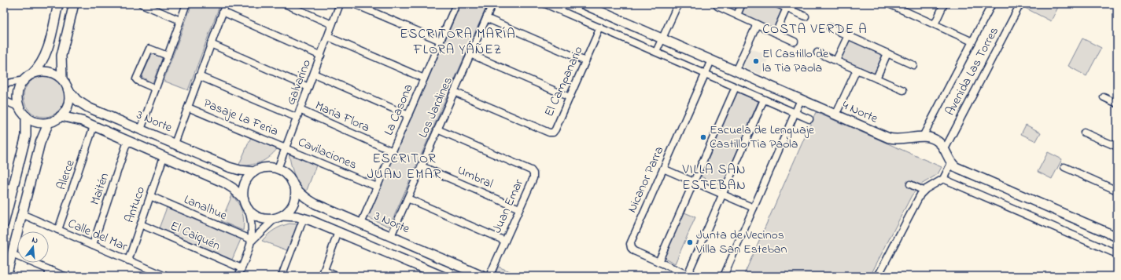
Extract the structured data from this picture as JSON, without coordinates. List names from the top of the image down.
{
  "streets": {
    "street": [
      "Avenida Las Torres",
      "El Campanario",
      "Galvarino",
      "Los Jardines",
      "La Casona",
      "4 Norte",
      "Maria Flora",
      "Pasaje La Feria",
      "3 Norte",
      "Cavilaciones",
      "Alerce",
      "Umbral",
      "Nicanor Parra",
      "Maitén",
      "Antuco",
      "Juan Emar",
      "Lanalhue",
      "Calle del Mar",
      "El Caiquén"
    ]
  },
  "crossings": [
    ["Avenida Las Torres", "4 Norte"],
    ["El Campanario", "Los Jardines"],
    ["Galvarino", "Maria Flora"],
    ["Galvarino", "Pasaje La Feria"],
    ["Galvarino", "3 Norte"],
    ["Galvarino", "Cavilaciones"],
    ["Los Jardines", "3 Norte"],
    ["Los Jardines", "Umbral"],
    ["Los Jardines", "Juan Emar"],
    ["La Casona", "Maria Flora"],
    ["La Casona", "3 Norte"],
    ["La Casona", "Cavilaciones"],
    ["4 Norte", "Nicanor Parra"],
    ["Pasaje La Feria", "Cavilaciones"],
    ["Alerce", "Calle del Mar"],
    ["Umbral", "Juan Emar"],
    ["Maitén", "Calle del Mar"],
    ["Antuco", "Lanalhue"],
    ["Antuco", "Calle del Mar"],
    ["Antuco", "El Caiquén"]
  ],
  "districts": [
    "COSTA VERDE A",
    "ESCRITORA MARÍA FLORA YÁÑEZ",
    "ESCRITOR JUAN EMAR",
    "VILLA SAN ESTEBAN"
  ],
  "places": ["El Castillo de la Tia Paola", "Escuela de Lenguaje Castillo Tia Paola", "Junta de Vecinos Villa San Esteban"],
  "north": "top"
}
